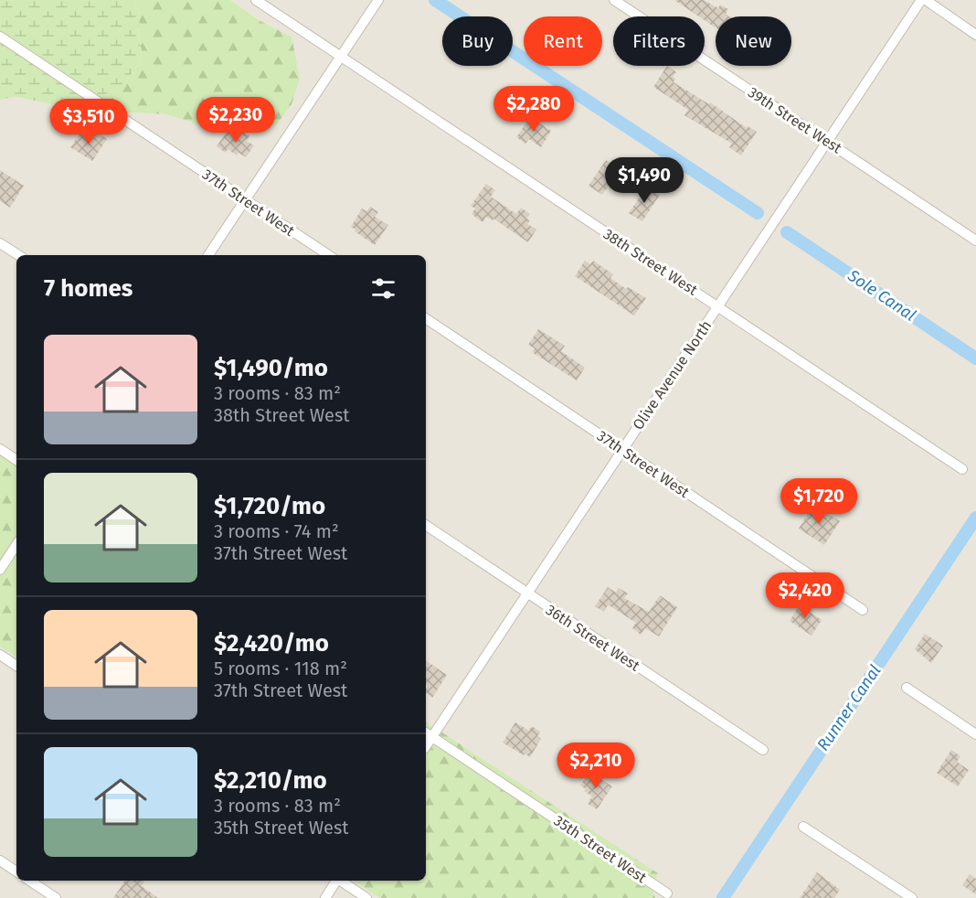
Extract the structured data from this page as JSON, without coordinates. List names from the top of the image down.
{
  "streets": {
    "street": [
      "39th Street West",
      "37th Street West",
      "38th Street West",
      "Olive Avenue North",
      "36th Street West",
      "35th Street West"
    ]
  },
  "crossings": [
    ["39th Street West", "Olive Avenue North"],
    ["37th Street West", "Olive Avenue North"],
    ["38th Street West", "Olive Avenue North"],
    ["Olive Avenue North", "36th Street West"],
    ["Olive Avenue North", "35th Street West"]
  ],
  "water": ["Sole Canal", "Runner Canal"],
  "page": {
    "chip": [
      "Buy",
      "Rent",
      "Filters",
      "New"
    ],
    "price": [
      "$2,280",
      "$2,230",
      "$3,510",
      "$1,490",
      "$1,720",
      "$2,420",
      "$2,210"
    ],
    "heading": "7 homes",
    "list": [
      {
        "name": "$1,490/mo",
        "note": "3 rooms · 83 m² · 38th Street West"
      },
      {
        "name": "$1,720/mo",
        "note": "3 rooms · 74 m² · 37th Street West"
      },
      {
        "name": "$2,420/mo",
        "note": "5 rooms · 118 m² · 37th Street West"
      },
      {
        "name": "$2,210/mo",
        "note": "3 rooms · 83 m² · 35th Street West"
      }
    ]
  }
}
